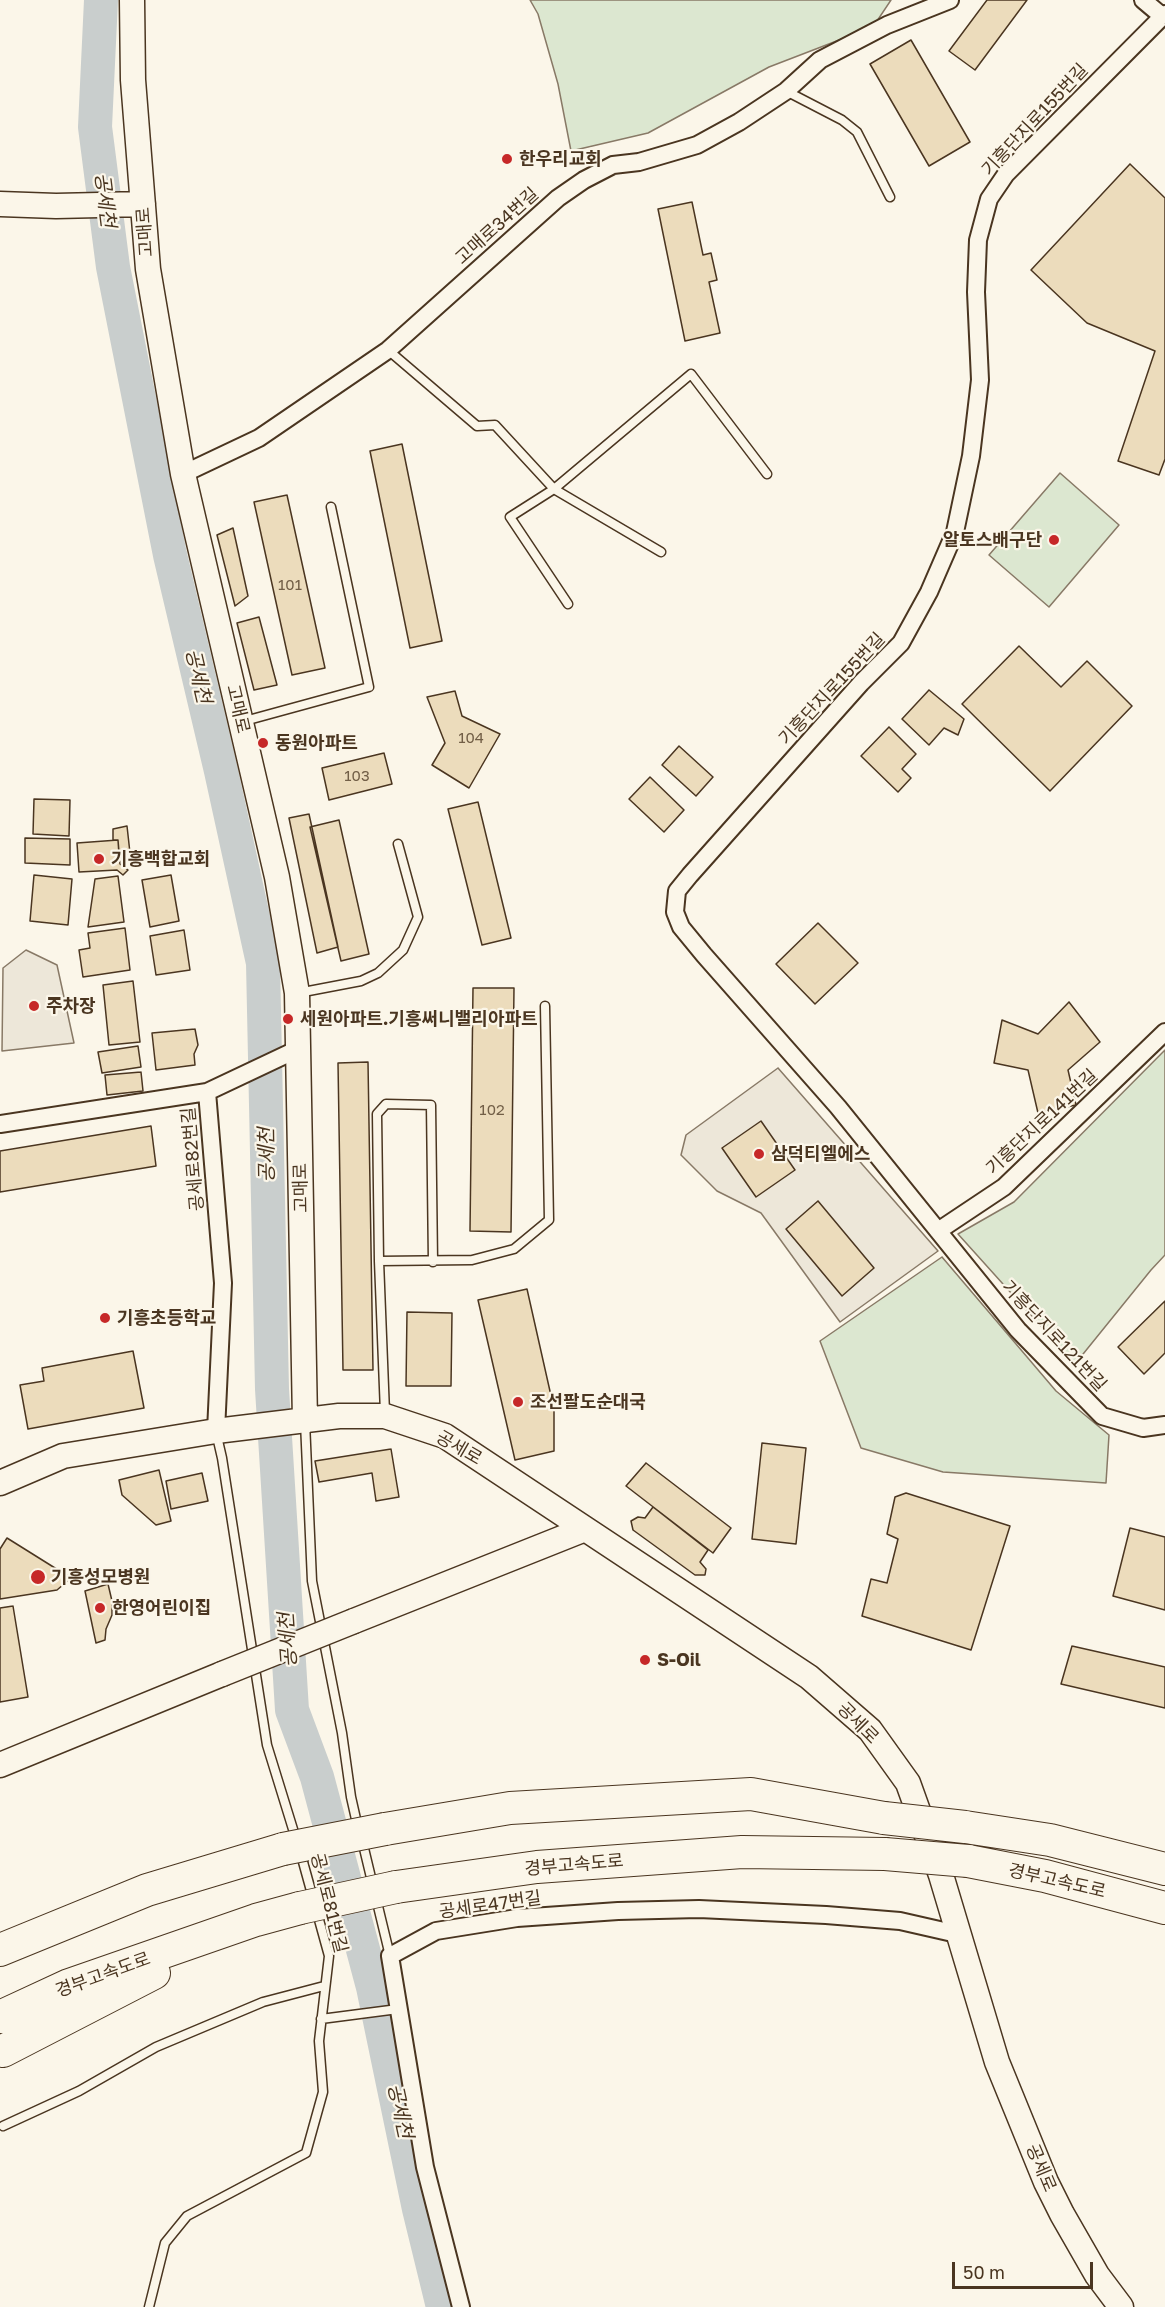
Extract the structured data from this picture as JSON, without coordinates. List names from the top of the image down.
{
  "streets": {
    "highway": ["경부고속도로"],
    "street": [
      "기흥단지로155번길",
      "고매로34번길",
      "고매로",
      "기흥단지로141번길",
      "공세로82번길",
      "기흥단지로121번길",
      "공세로",
      "공세로47번길"
    ],
    "lane": ["공세로81번길"]
  },
  "crossings": [
    ["기흥단지로155번길", "기흥단지로141번길"],
    ["기흥단지로155번길", "기흥단지로121번길"],
    ["고매로34번길", "고매로"],
    ["고매로", "공세로"],
    ["기흥단지로141번길", "기흥단지로121번길"],
    ["공세로82번길", "공세로"],
    ["공세로82번길", "공세로81번길"],
    ["공세로", "공세로81번길"],
    ["공세로", "공세로47번길"]
  ],
  "water": ["공세천"],
  "places": [
    "한우리교회",
    "알토스배구단",
    "동원아파트",
    "기흥백합교회",
    "주차장",
    "세원아파트.기흥써니밸리아파트",
    "삼덕티엘에스",
    "기흥초등학교",
    "조선팔도순대국",
    "기흥성모병원",
    "한영어린이집",
    "S-Oil"
  ],
  "house_numbers": [
    "101",
    "104",
    "103",
    "102"
  ],
  "scale_bar": "50 m"
}
